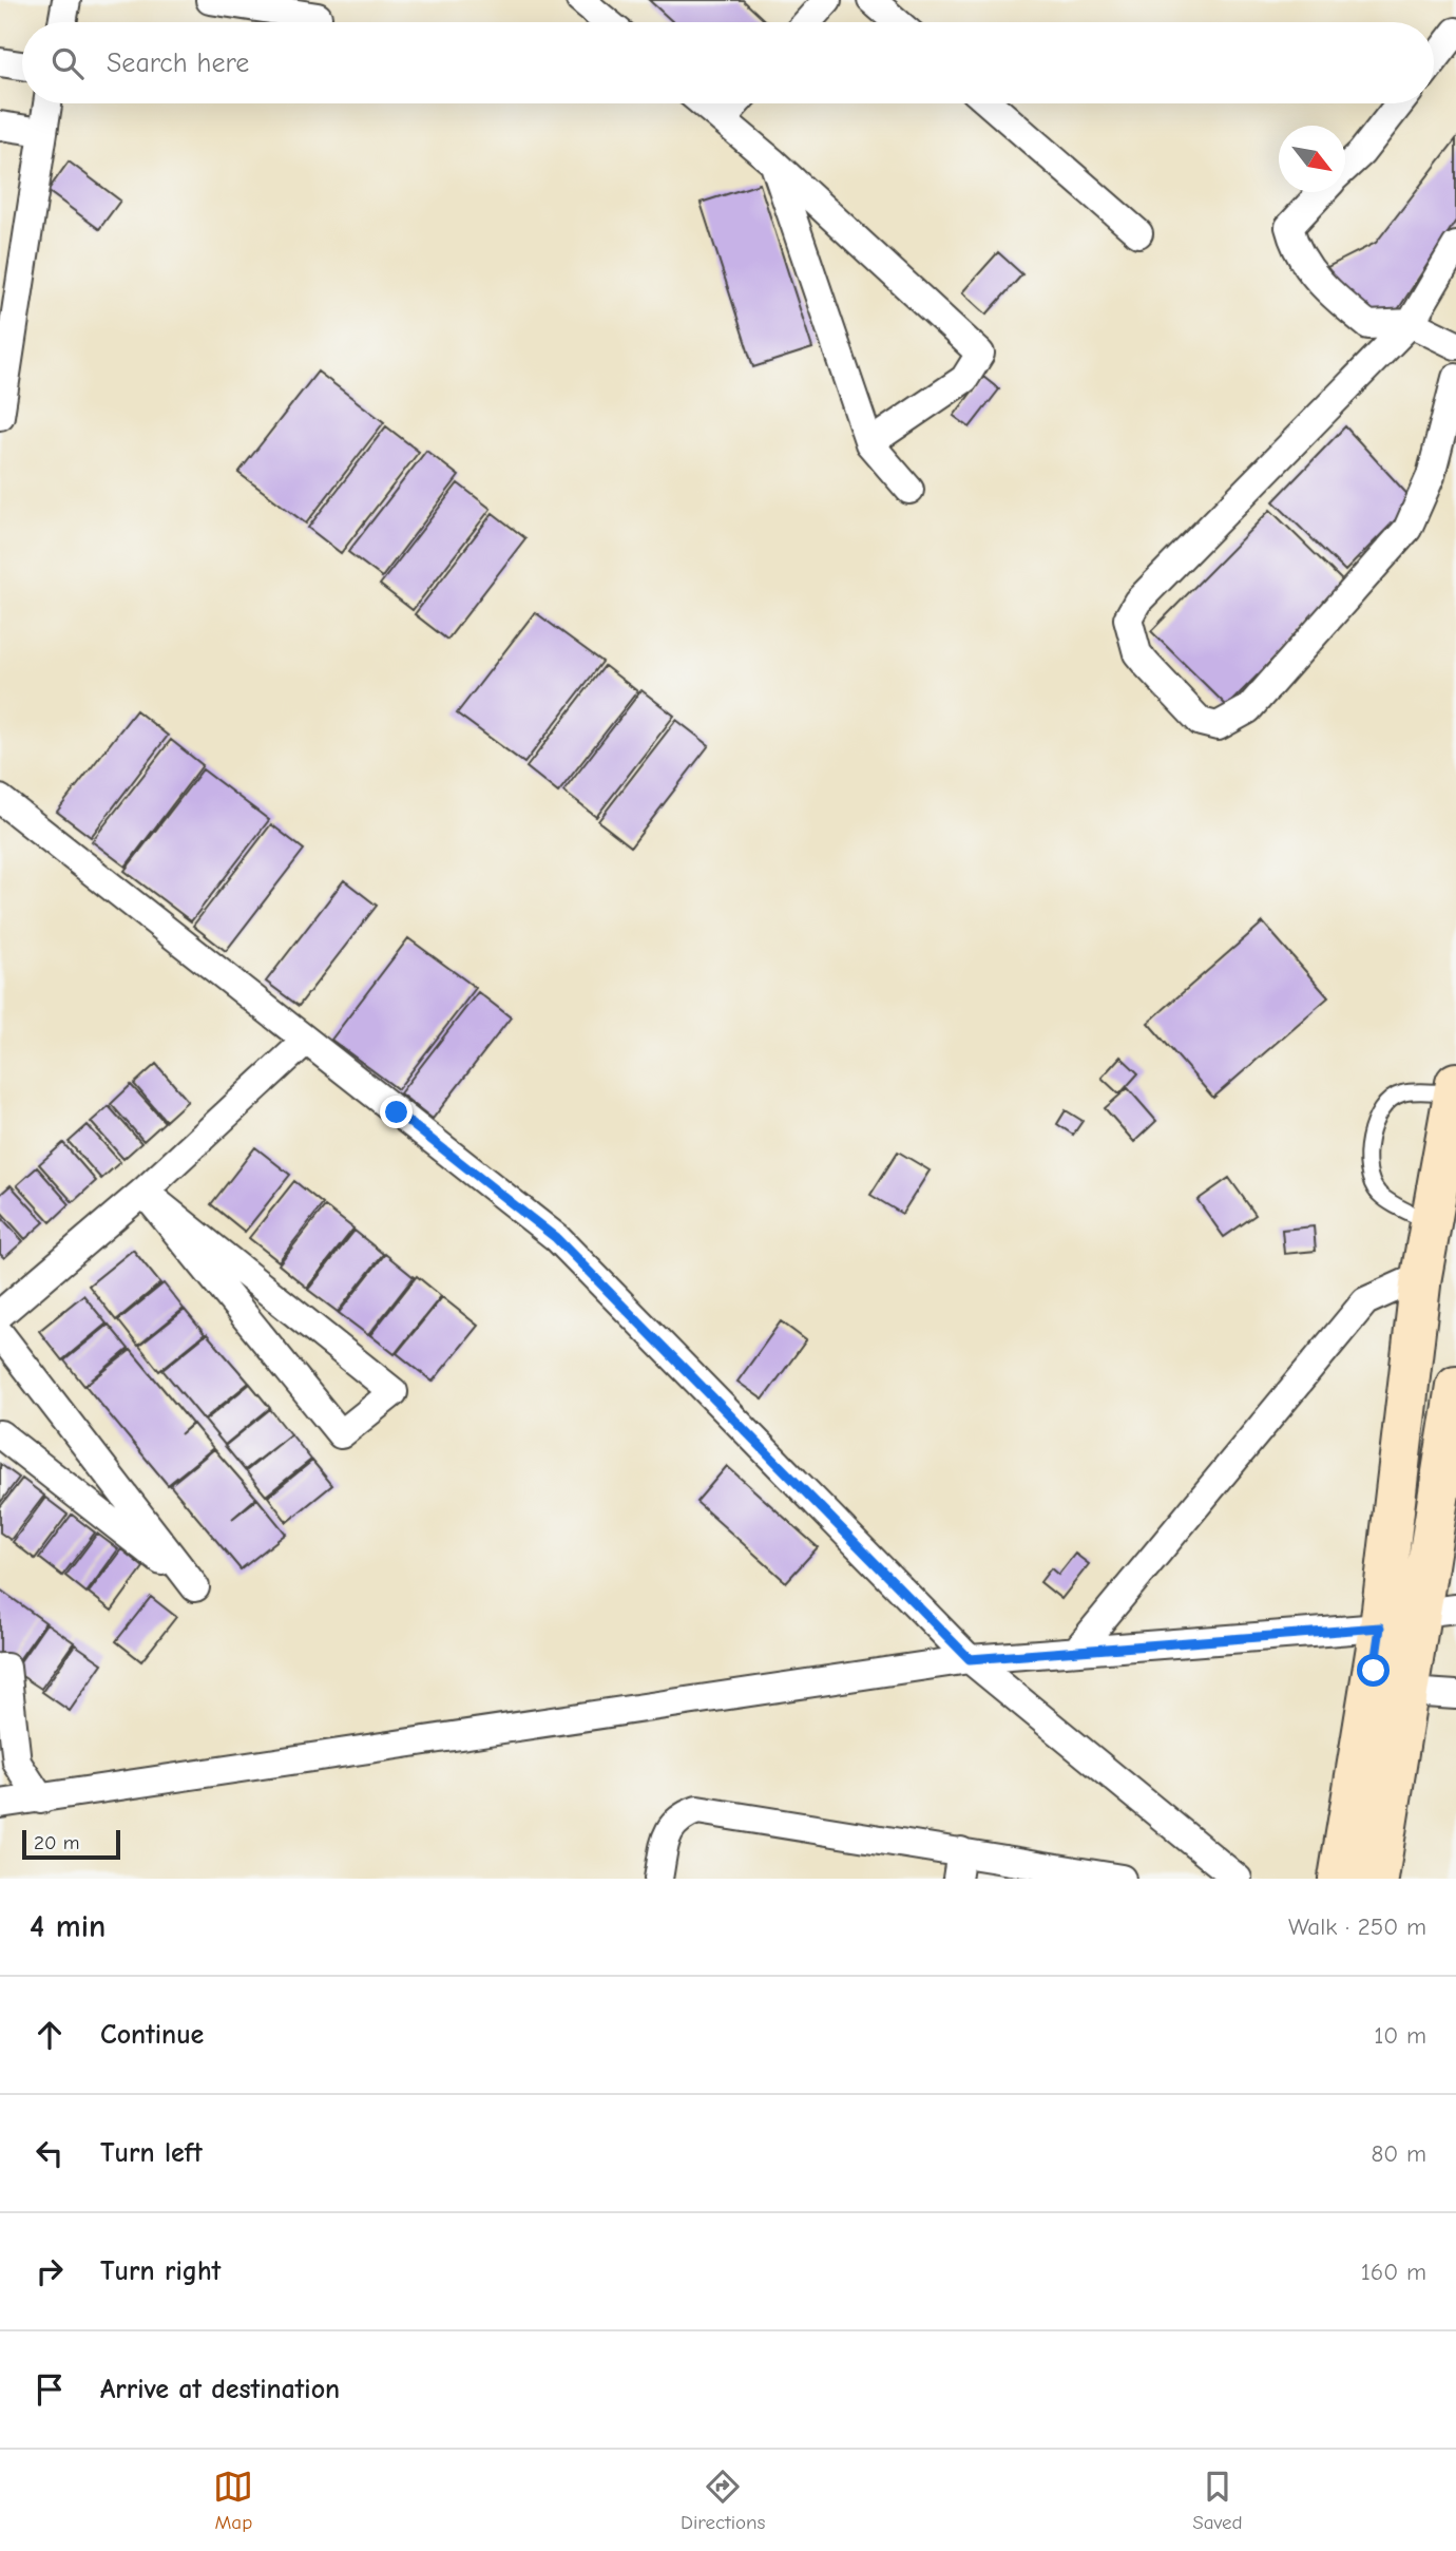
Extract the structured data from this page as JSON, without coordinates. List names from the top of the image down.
{
  "scale_bar": "20 m",
  "north": "bottom right",
  "page": {
    "search": "Search here",
    "scale": "20 m",
    "heading": ["4 min", "Walk · 250 m"],
    "list": [
      ["Continue", "10 m"],
      ["Turn left", "80 m"],
      ["Turn right", "160 m"],
      "Arrive at destination"
    ],
    "nav": ["Map", "Directions", "Saved"]
  }
}
